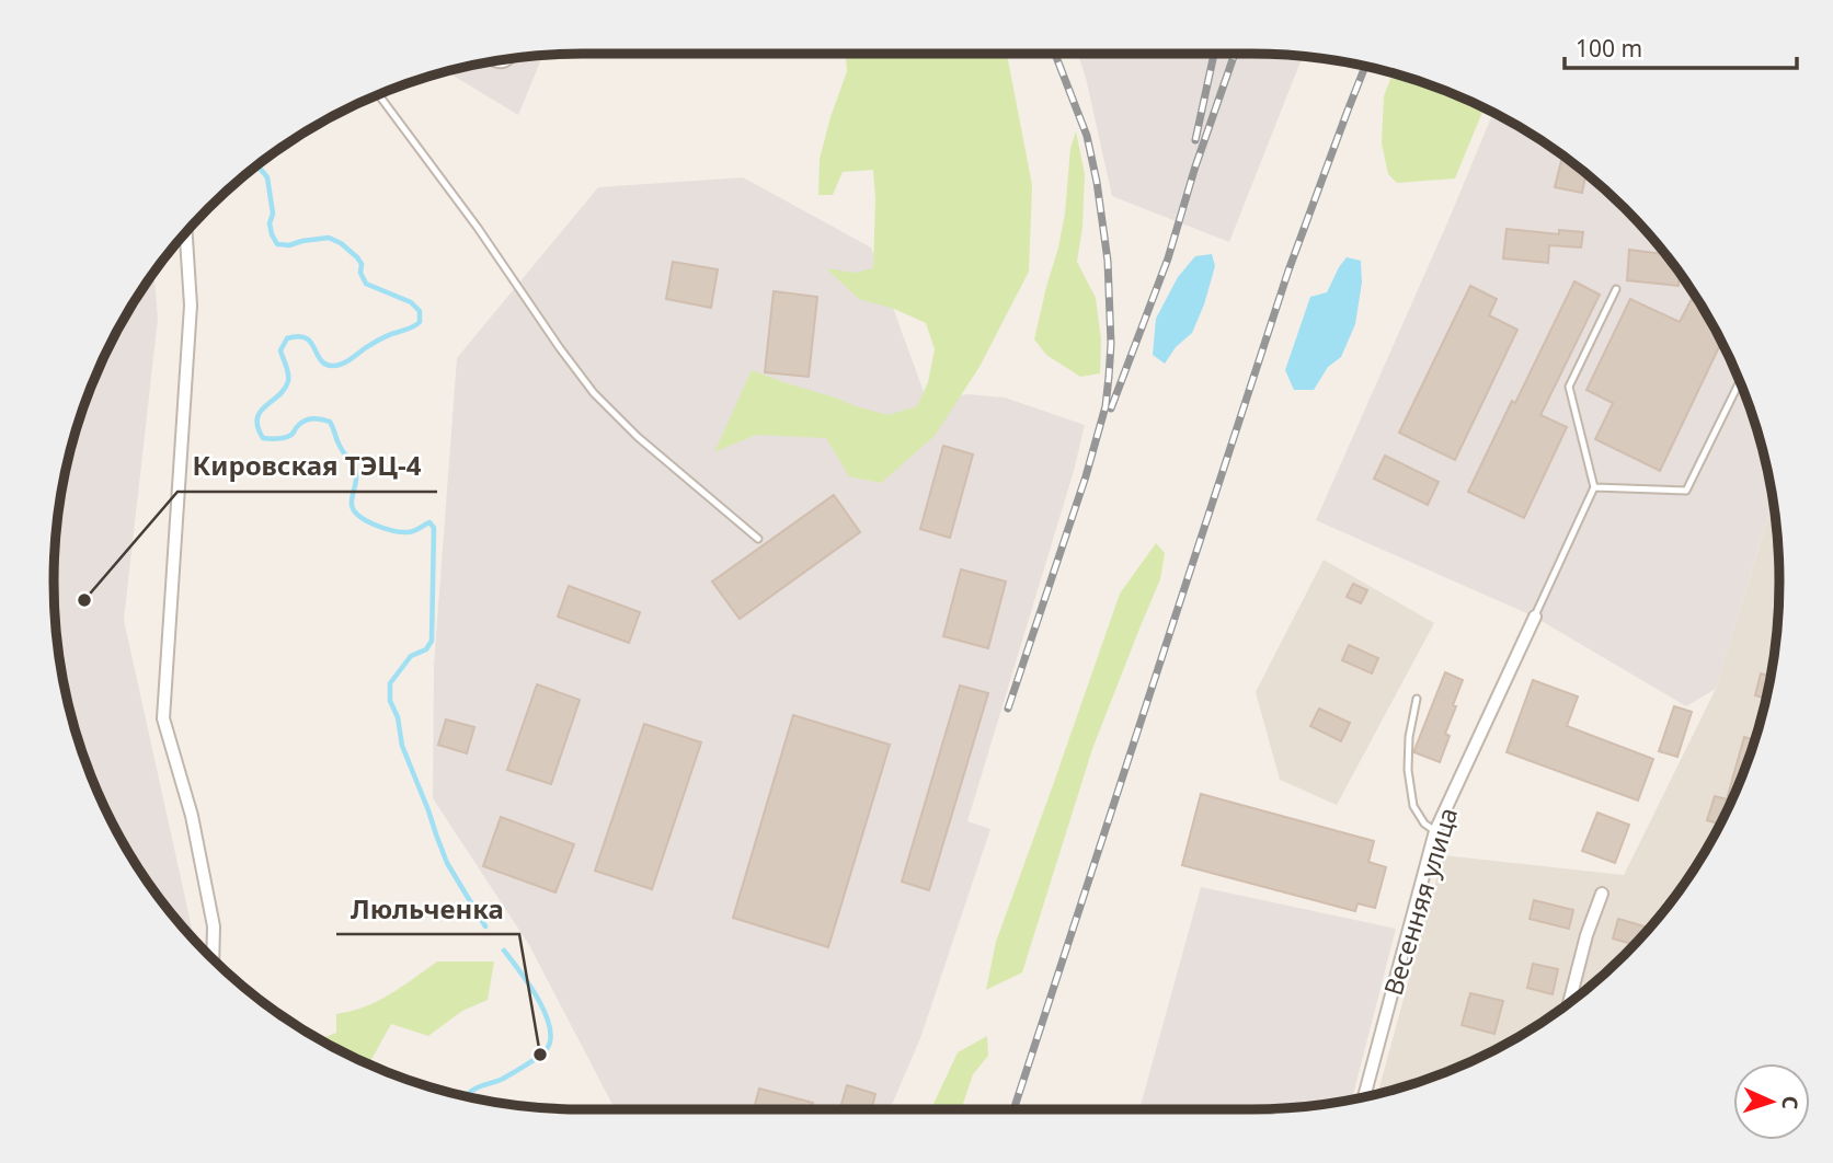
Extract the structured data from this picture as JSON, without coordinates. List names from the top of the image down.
{
  "streets": {
    "street": ["Весенняя улица"]
  },
  "places": ["Кировская ТЭЦ-4", "Люльченка"],
  "scale_bar": "100 m",
  "north": "right"
}
